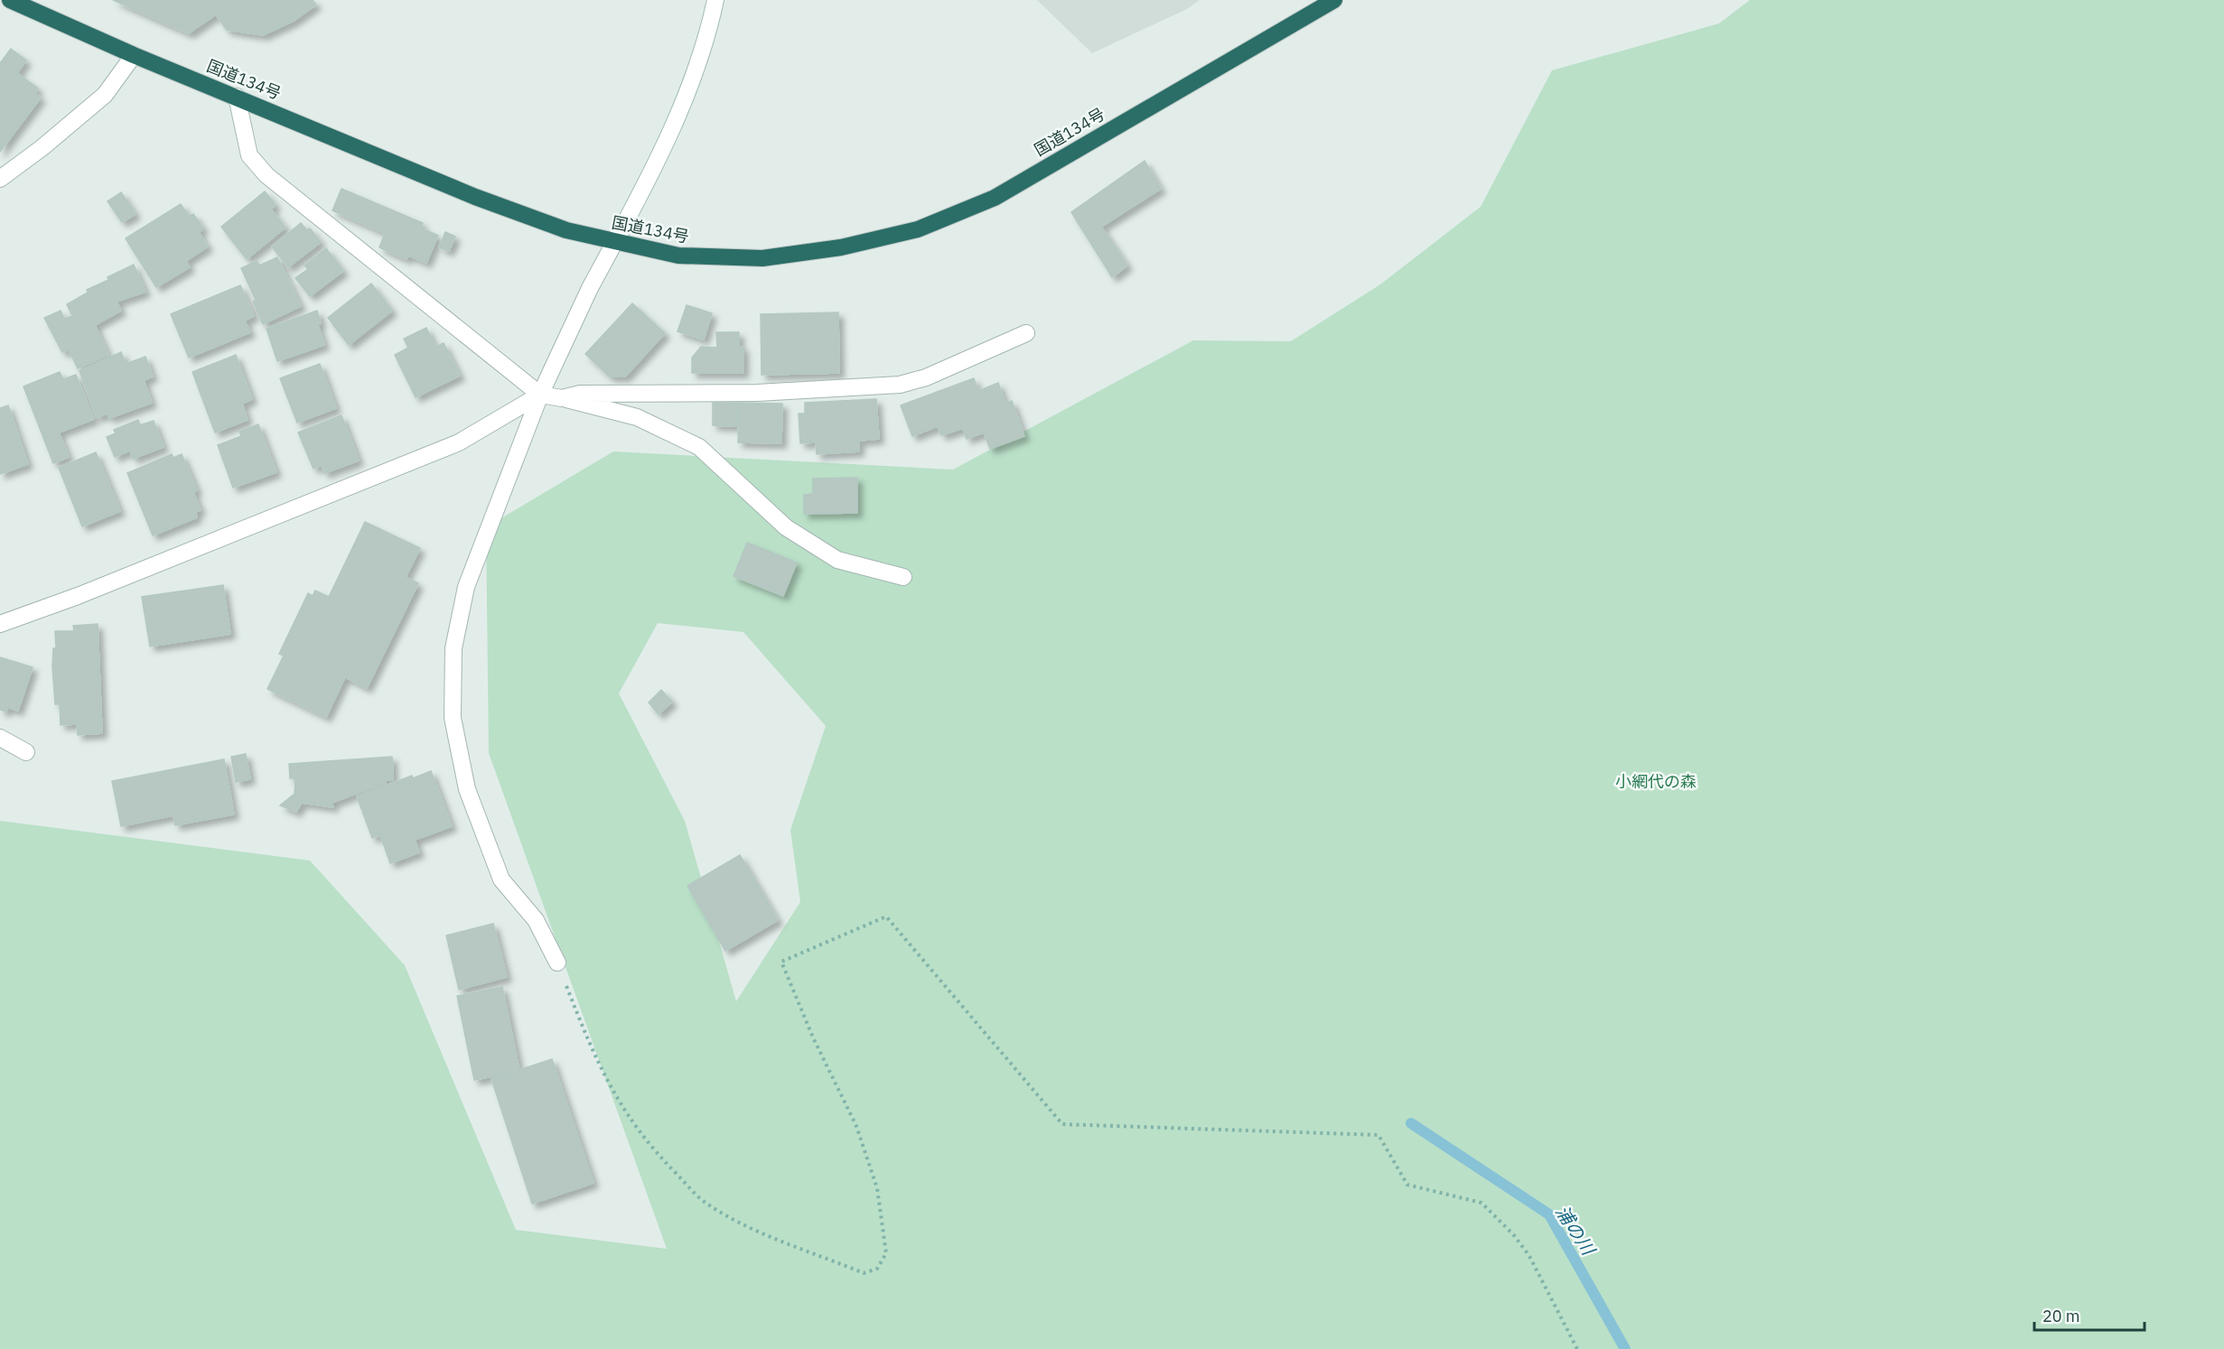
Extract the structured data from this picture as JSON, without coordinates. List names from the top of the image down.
{
  "streets": {
    "highway": ["国道134号"]
  },
  "water": ["浦の川"],
  "parks": ["小網代の森"],
  "scale_bar": "20 m"
}
